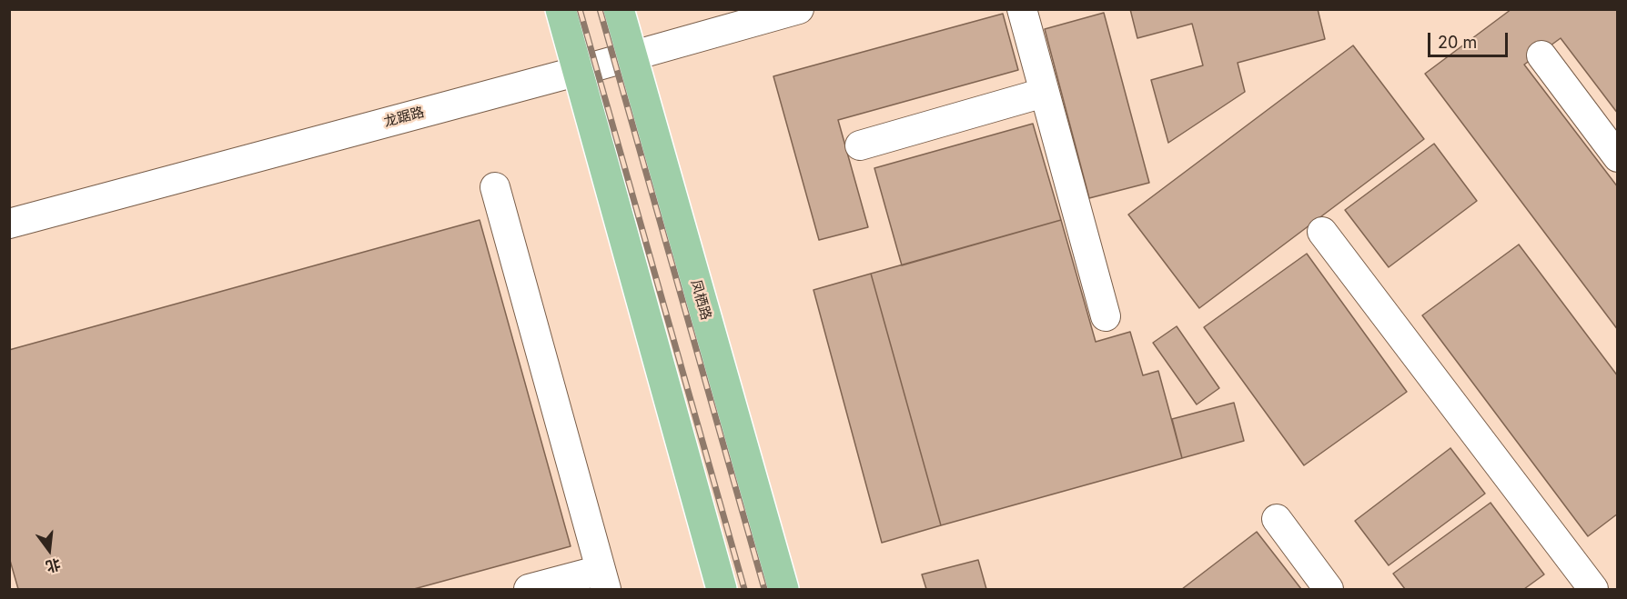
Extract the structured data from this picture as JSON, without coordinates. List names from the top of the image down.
{
  "streets": {
    "main road": ["凤栖路"],
    "street": ["龙踞路"]
  },
  "crossings": [
    ["龙踞路", "凤栖路"]
  ],
  "scale_bar": "20 m",
  "north": "bottom"
}
